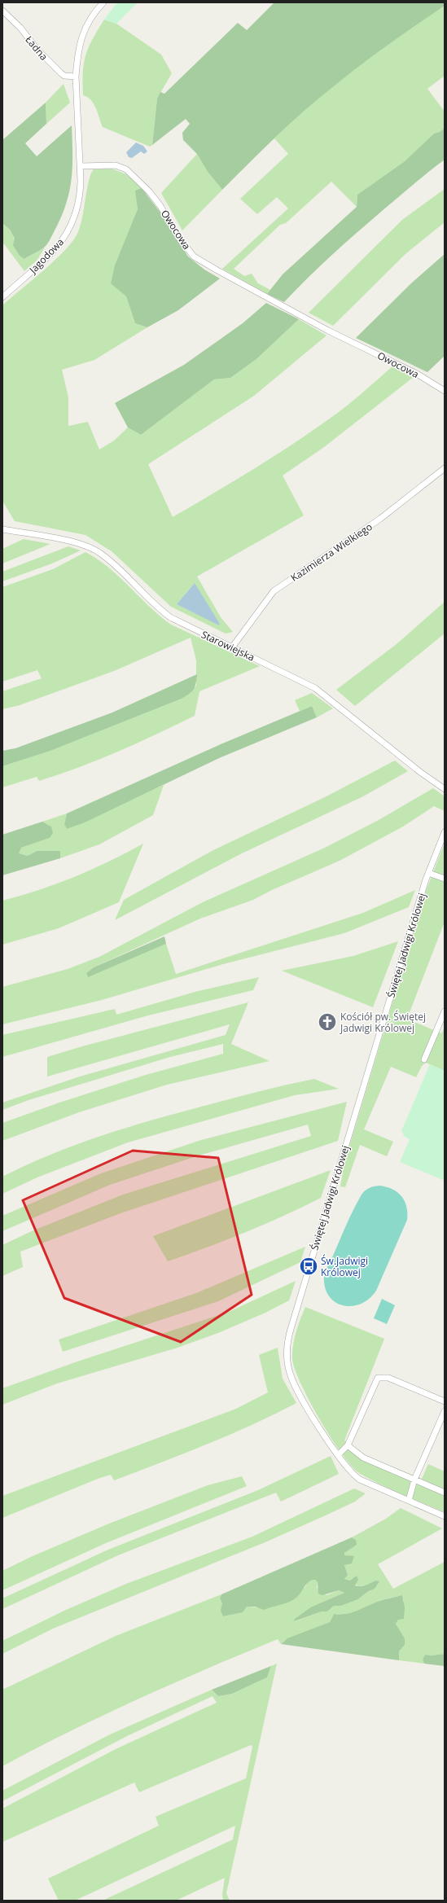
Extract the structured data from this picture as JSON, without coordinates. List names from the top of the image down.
{
  "streets": {
    "street": [
      "Ładna",
      "Owocowa",
      "Jagodowa",
      "Kazimierza Wielkiego",
      "Starowiejska",
      "Świętej Jadwigi Królowej"
    ]
  },
  "crossings": [
    ["Owocowa", "Jagodowa"],
    ["Kazimierza Wielkiego", "Starowiejska"]
  ],
  "places": {
    "church": ["Kościół pw. Świętej Jadwigi Królowej"],
    "bus stop": ["Św.Jadwigi Królowej"]
  }
}
